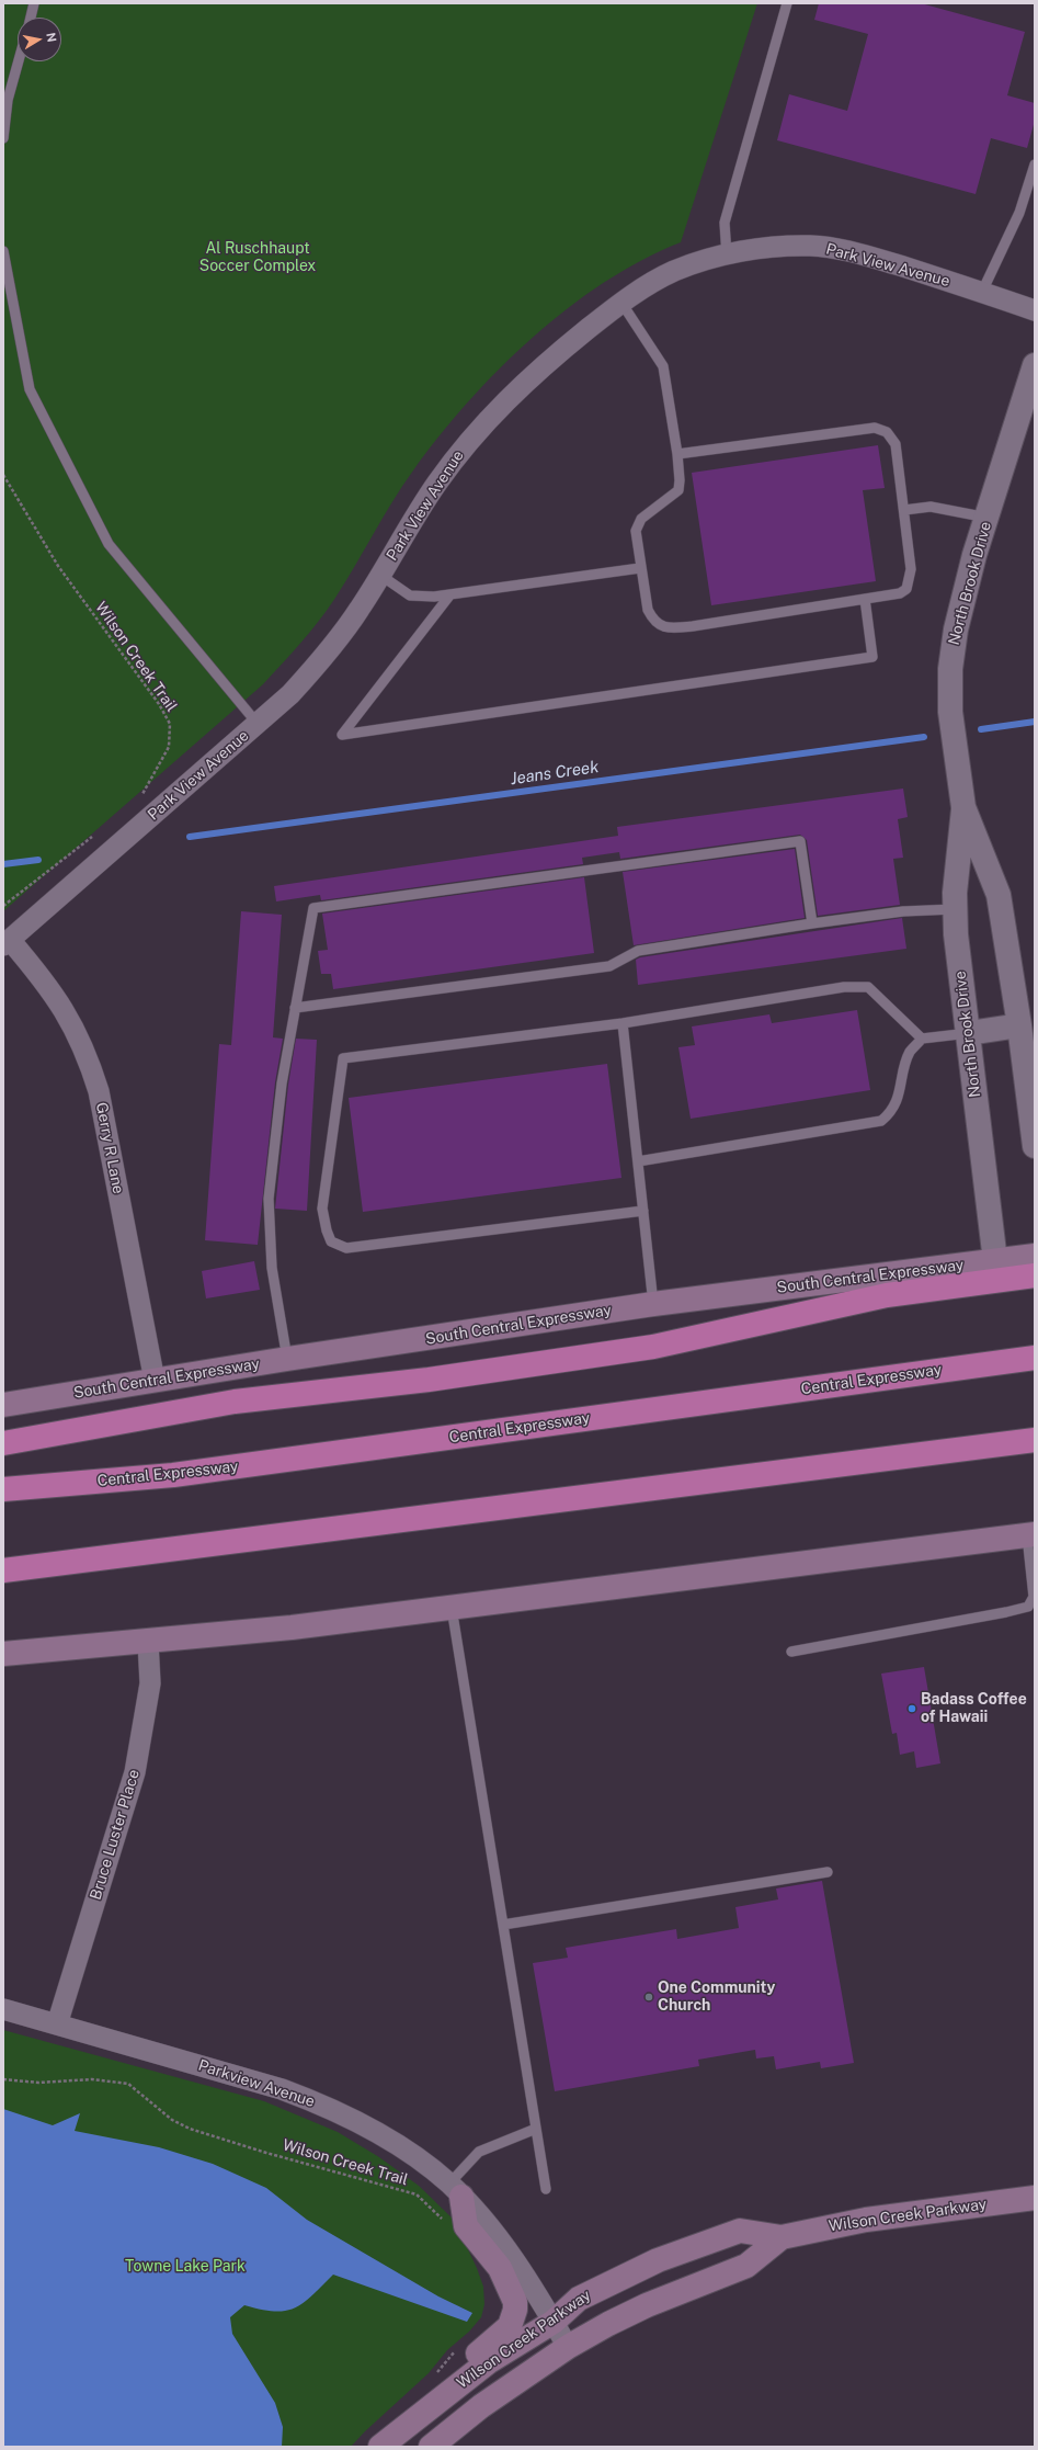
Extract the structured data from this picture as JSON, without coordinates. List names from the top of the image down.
{
  "streets": {
    "highway": ["Central Expressway"],
    "main road": ["South Central Expressway", "Wilson Creek Parkway"],
    "street": [
      "Park View Avenue",
      "North Brook Drive",
      "Gerry R Lane",
      "Bruce Luster Place",
      "Parkview Avenue"
    ],
    "path": ["Wilson Creek Trail"]
  },
  "crossings": [
    ["Park View Avenue", "Gerry R Lane"],
    ["North Brook Drive", "South Central Expressway"],
    ["Gerry R Lane", "South Central Expressway"],
    ["Bruce Luster Place", "Parkview Avenue"],
    ["Parkview Avenue", "Wilson Creek Parkway"]
  ],
  "water": ["Jeans Creek"],
  "parks": ["Al Ruschhaupt Soccer Complex", "Towne Lake Park"],
  "places": ["Badass Coffee of Hawaii", "One Community Church"],
  "north": "right"
}
